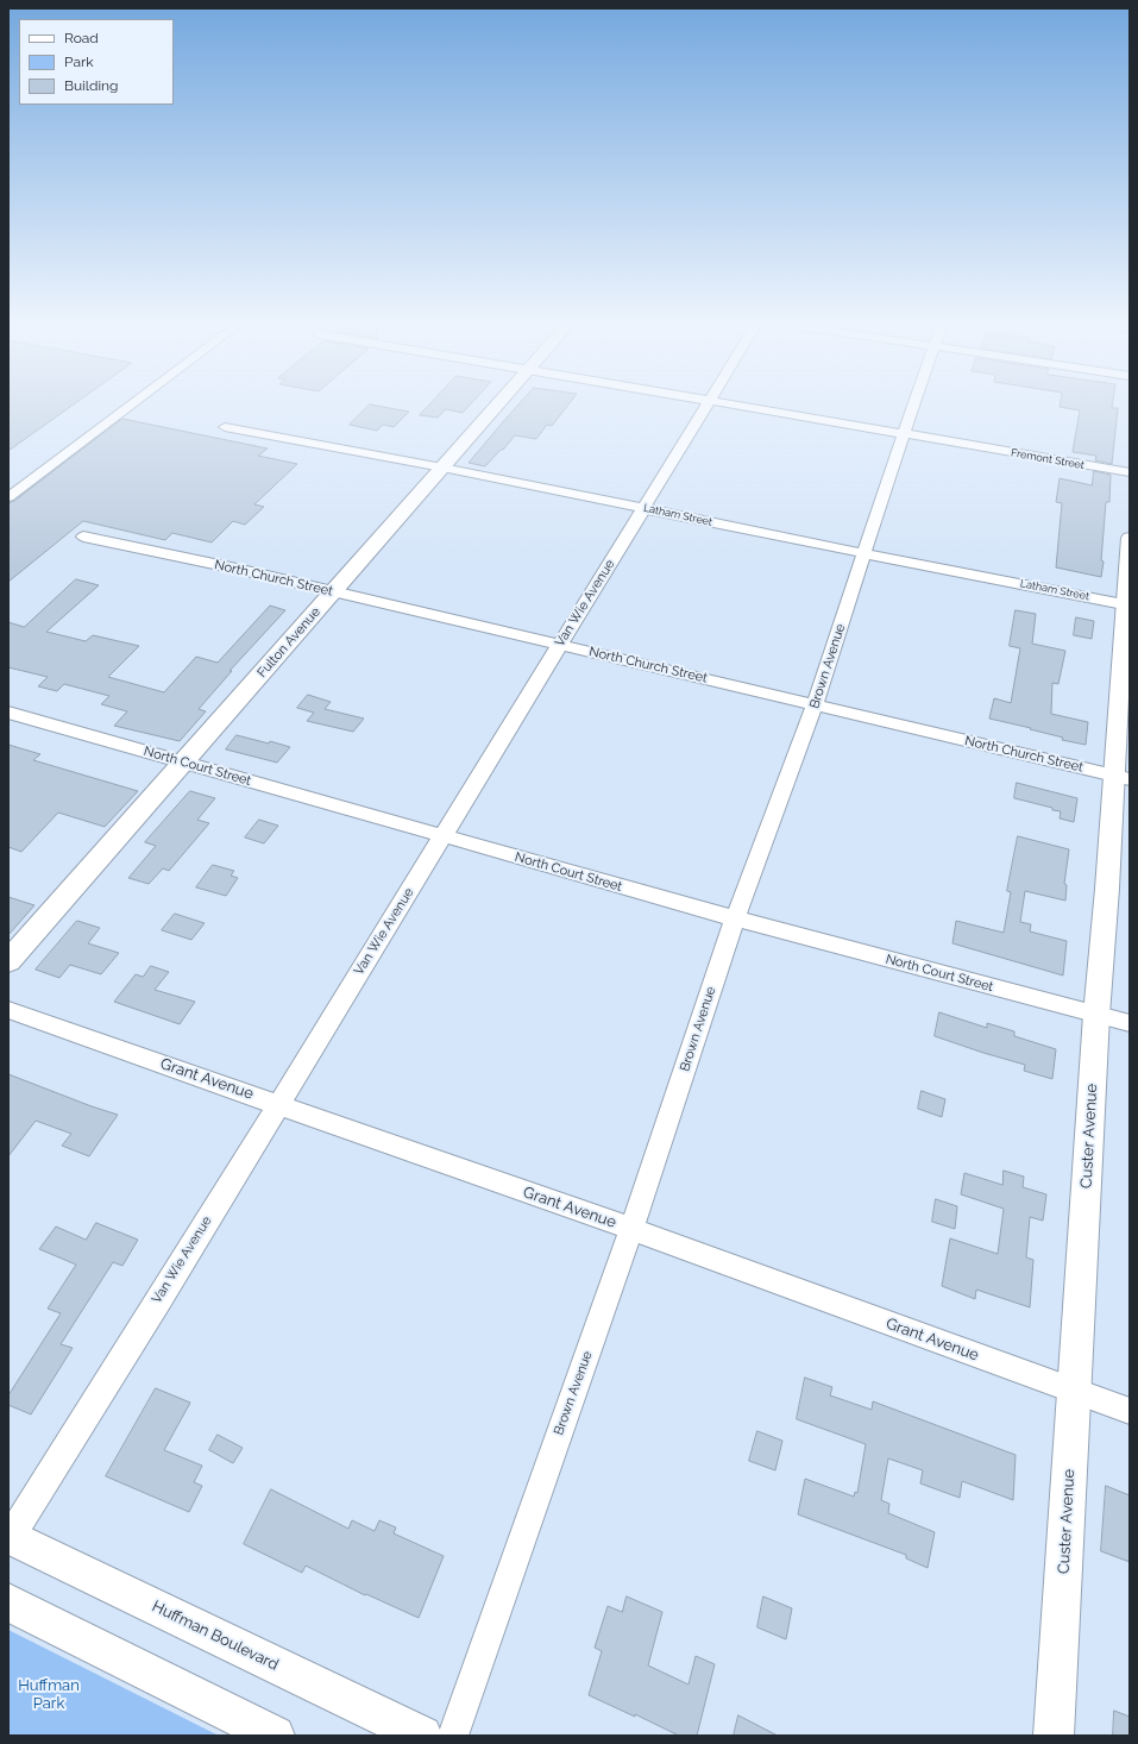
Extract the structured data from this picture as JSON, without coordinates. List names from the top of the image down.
{
  "streets": {
    "street": [
      "Fremont Street",
      "Latham Street",
      "North Church Street",
      "Van Wie Avenue",
      "Fulton Avenue",
      "Brown Avenue",
      "North Court Street",
      "Grant Avenue",
      "Custer Avenue",
      "Huffman Boulevard"
    ]
  },
  "crossings": [
    ["Fremont Street", "Brown Avenue"],
    ["Latham Street", "Van Wie Avenue"],
    ["Latham Street", "Fulton Avenue"],
    ["Latham Street", "Brown Avenue"],
    ["Latham Street", "Custer Avenue"],
    ["North Church Street", "Van Wie Avenue"],
    ["North Church Street", "Fulton Avenue"],
    ["North Church Street", "Brown Avenue"],
    ["North Church Street", "Custer Avenue"],
    ["Van Wie Avenue", "North Court Street"],
    ["Van Wie Avenue", "Grant Avenue"],
    ["Van Wie Avenue", "Huffman Boulevard"],
    ["Fulton Avenue", "North Court Street"],
    ["Brown Avenue", "North Court Street"],
    ["Brown Avenue", "Grant Avenue"],
    ["North Court Street", "Custer Avenue"],
    ["Grant Avenue", "Custer Avenue"]
  ],
  "parks": ["Huffman Park"],
  "legend": ["Road", "Park", "Building"]
}
